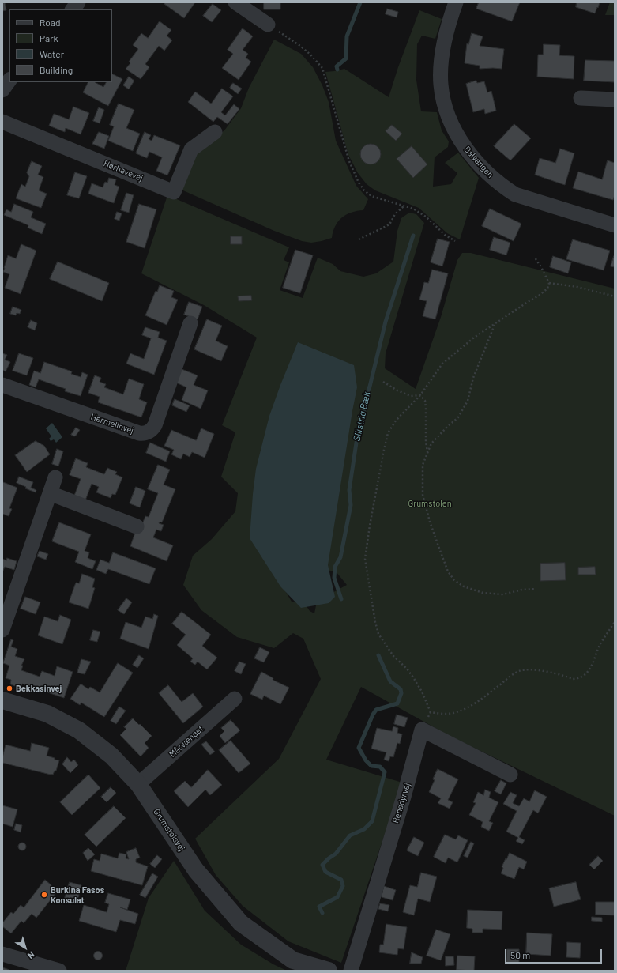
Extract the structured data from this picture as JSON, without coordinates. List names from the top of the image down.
{
  "streets": {
    "street": [
      "Dalvangen",
      "Hørhavevej",
      "Hermelinvej",
      "Mårvænget",
      "Rensdyrvej",
      "Grumstolsvej"
    ]
  },
  "crossings": [
    ["Mårvænget", "Grumstolsvej"]
  ],
  "water": ["Silistria Bæk"],
  "parks": ["Grumstolen"],
  "places": ["Bekkasinvej", "Burkina Fasos Konsulat"],
  "legend": [
    "Road",
    "Park",
    "Water",
    "Building"
  ],
  "scale_bar": "50 m",
  "north": "bottom right"
}
